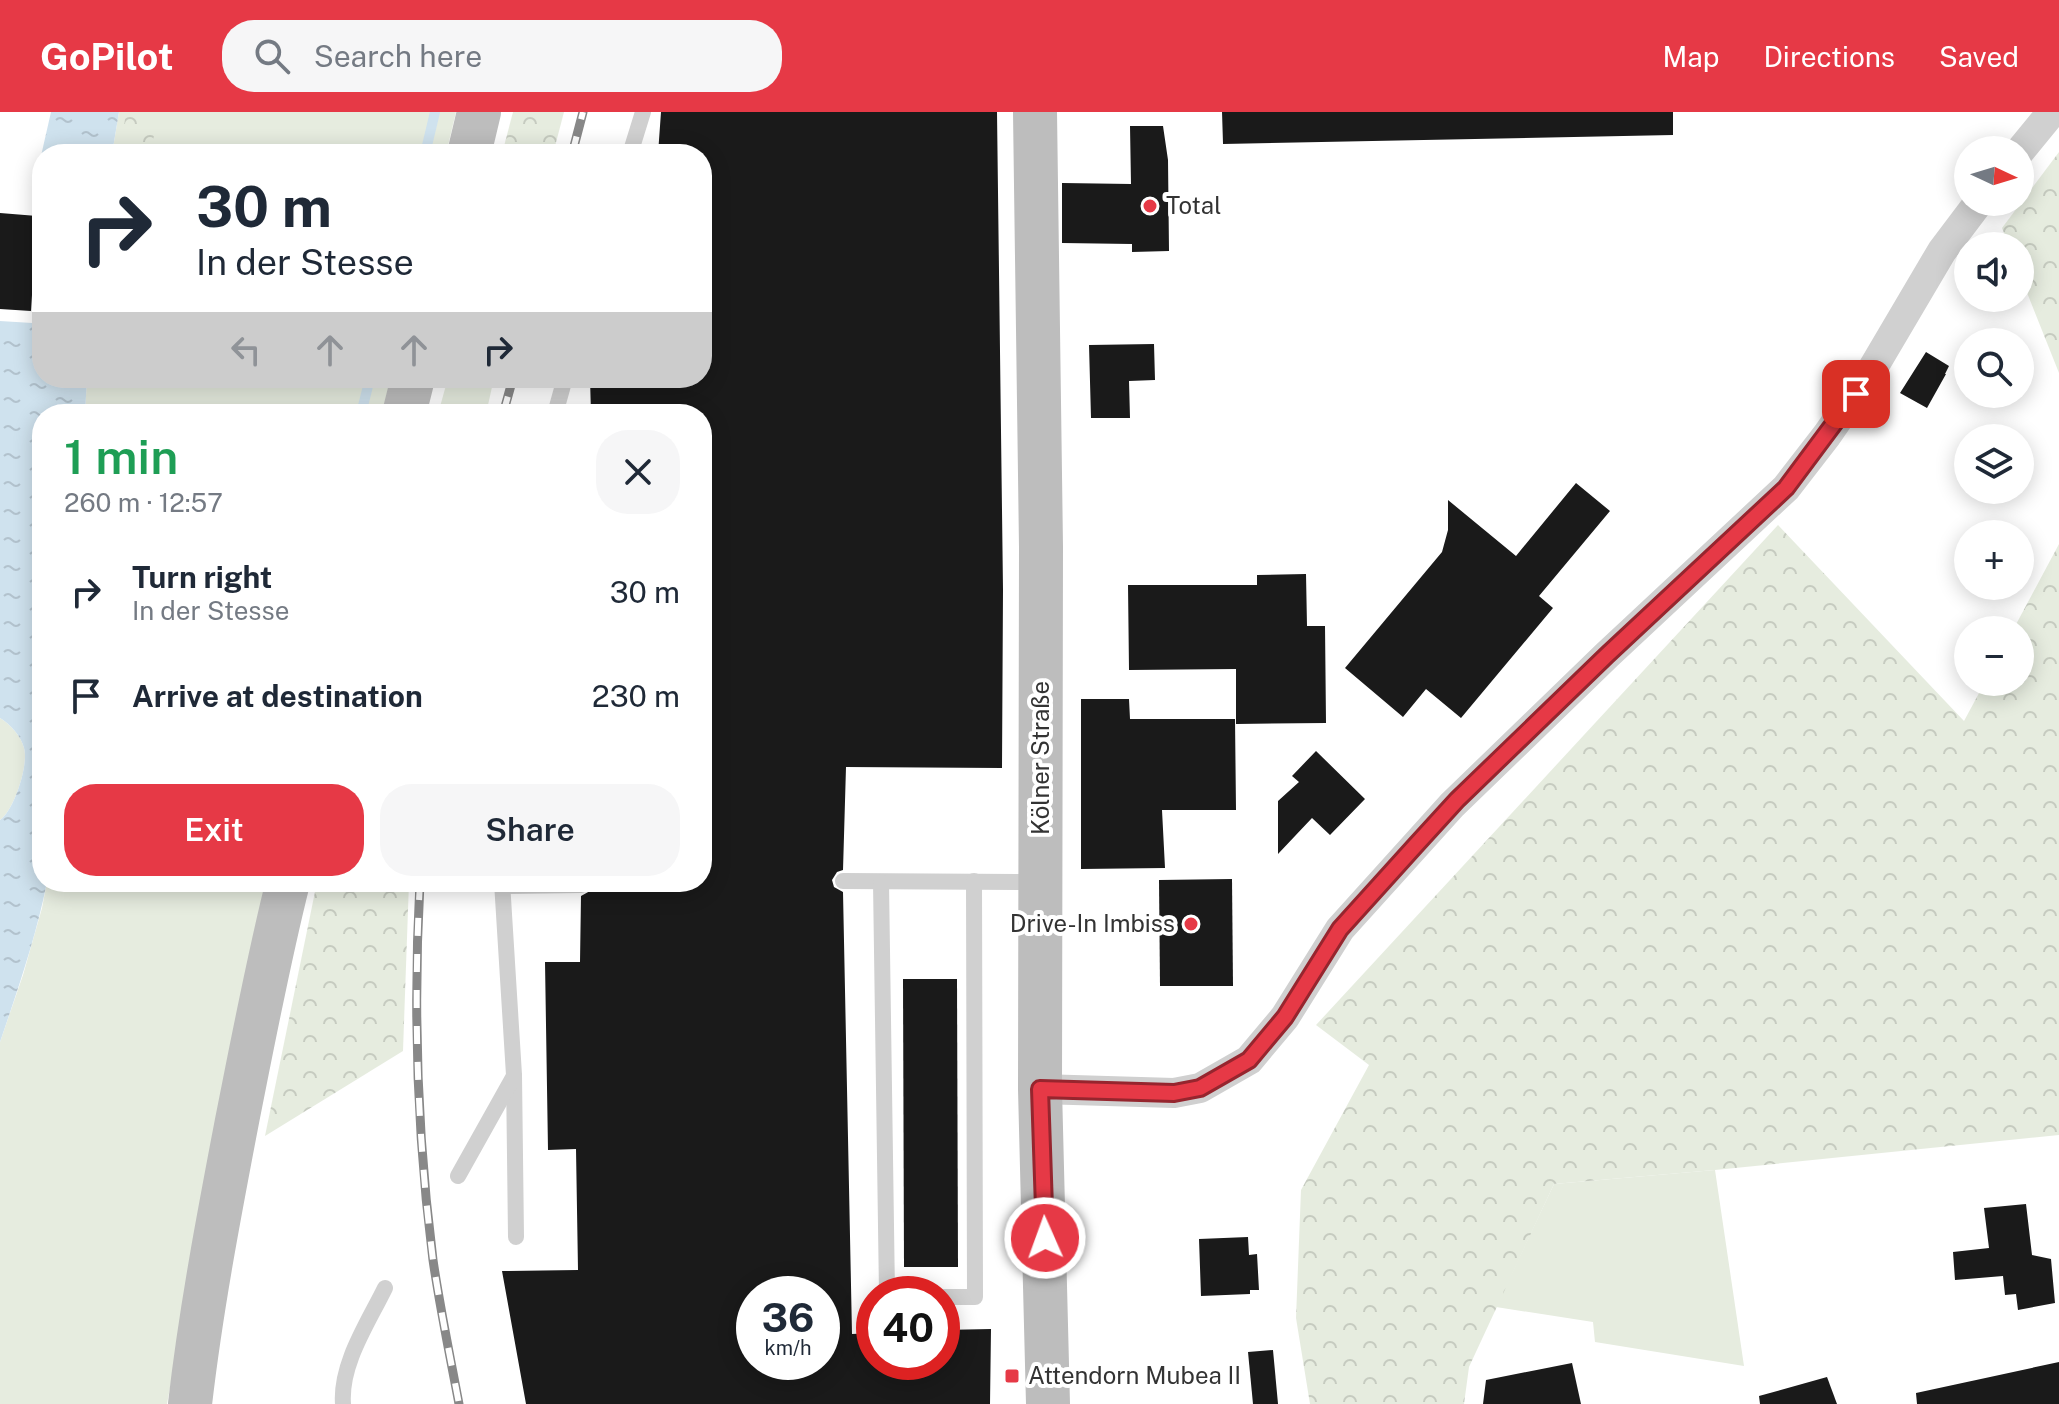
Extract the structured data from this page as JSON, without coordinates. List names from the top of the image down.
{
  "streets": {
    "street": ["Kölner Straße"]
  },
  "places": {
    "other": ["Total", "Drive-In Imbiss"],
    "transit": ["Attendorn Mubea II"]
  },
  "north": "right",
  "page": {
    "header": "GoPilot",
    "search": "Search here",
    "nav": ["Map", "Directions", "Saved"],
    "map_buttons": ["+", "−"],
    "turn": ["30 m", "In der Stesse"],
    "heading": ["1 min", "260 m · 12:57"],
    "list": [
      {
        "name": "Turn right",
        "note": "In der Stesse",
        "value": "30 m"
      },
      {
        "name": "Arrive at destination",
        "value": "230 m"
      }
    ],
    "buttons": ["Exit", "Share"],
    "speed": "36 km/h",
    "limit": "40"
  }
}
